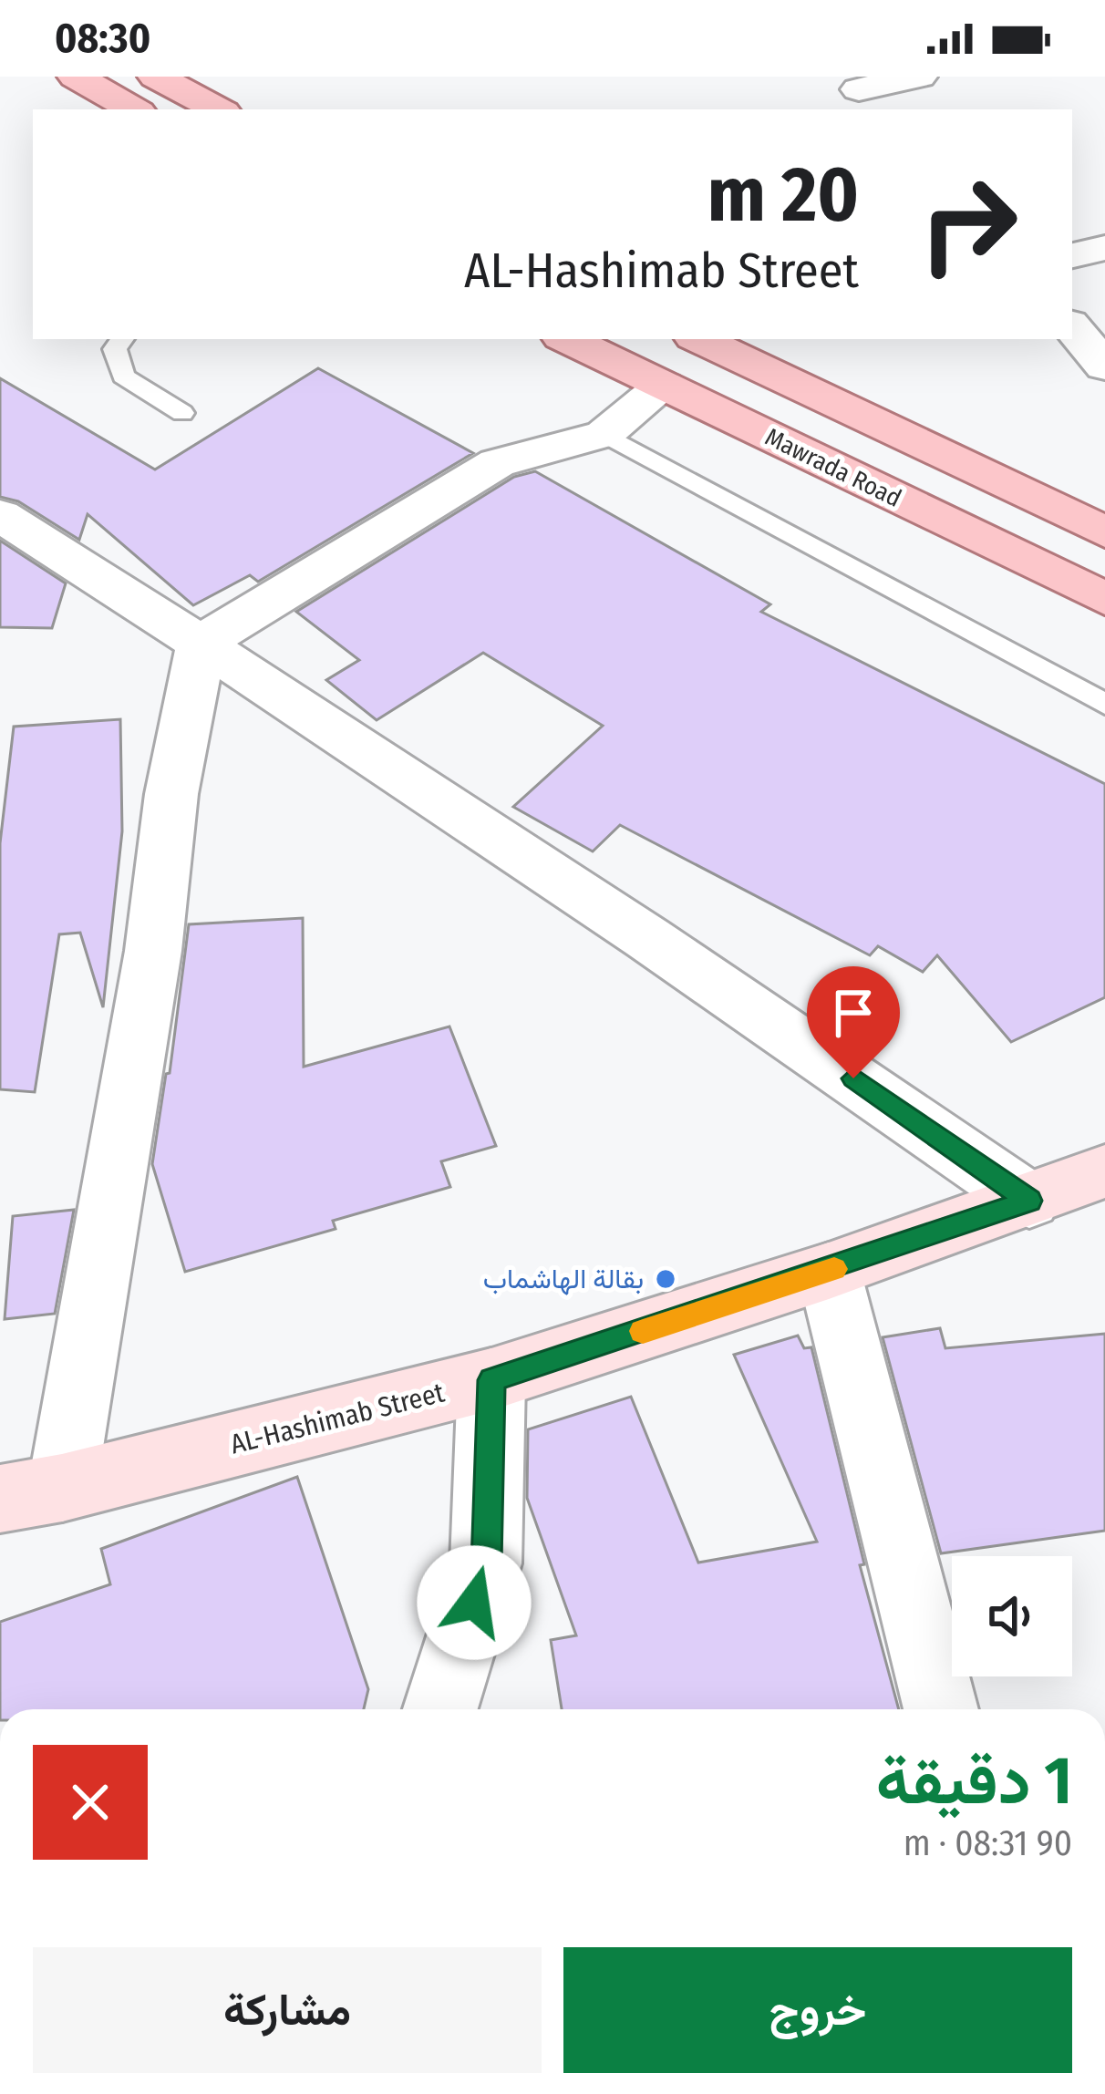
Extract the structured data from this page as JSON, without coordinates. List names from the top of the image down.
{
  "streets": {
    "main road": ["Mawrada Road"],
    "street": ["AL-Hashimab Street"]
  },
  "places": ["بقالة الهاشماب"],
  "page": {
    "status": "08:30",
    "turn": ["20 m", "AL-Hashimab Street"],
    "heading": ["1 دقيقة", "90 m · 08:31"],
    "buttons": ["خروج", "مشاركة"]
  }
}
